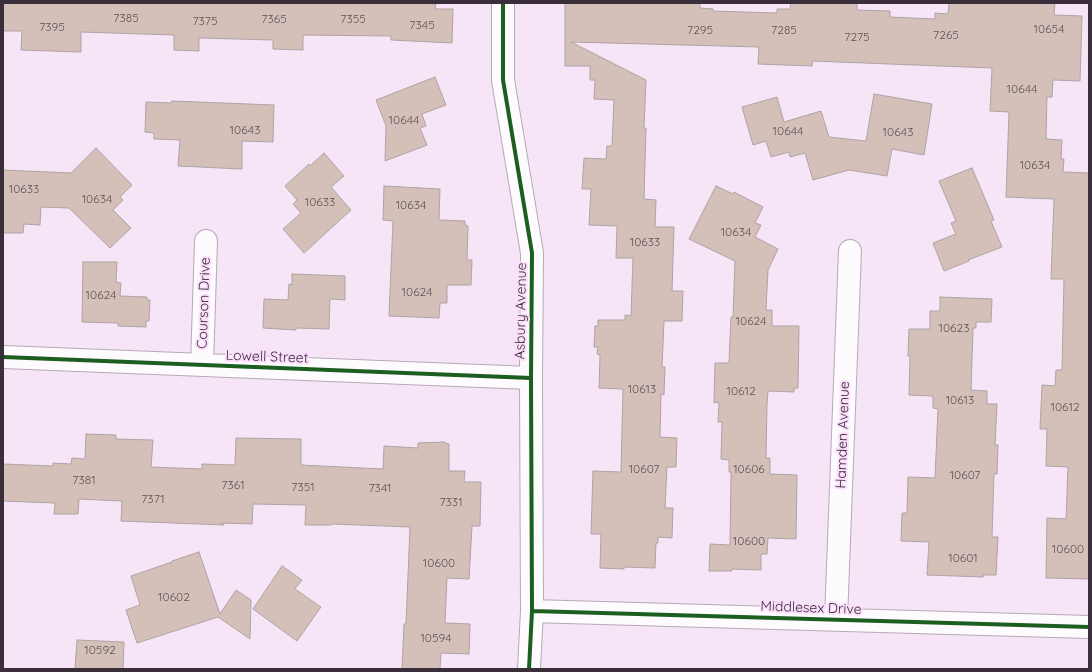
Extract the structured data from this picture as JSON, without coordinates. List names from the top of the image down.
{
  "streets": {
    "street": [
      "Courson Drive",
      "Asbury Avenue",
      "Lowell Street",
      "Hamden Avenue",
      "Middlesex Drive"
    ]
  },
  "crossings": [
    ["Courson Drive", "Lowell Street"],
    ["Asbury Avenue", "Lowell Street"],
    ["Asbury Avenue", "Middlesex Drive"],
    ["Hamden Avenue", "Middlesex Drive"]
  ],
  "house_numbers": [
    "7385",
    "7365",
    "7355",
    "7375",
    "7345",
    "7395",
    "10654",
    "7295",
    "7285",
    "7265",
    "7275",
    "10644",
    "10644",
    "10643",
    "10644",
    "10643",
    "10634",
    "10633",
    "10634",
    "10633",
    "10634",
    "10634",
    "10633",
    "10624",
    "10624",
    "10624",
    "10623",
    "10613",
    "10612",
    "10613",
    "10612",
    "10607",
    "10606",
    "10607",
    "7381",
    "7361",
    "7351",
    "7341",
    "7371",
    "7331",
    "10600",
    "10600",
    "10601",
    "10600",
    "10602",
    "10594",
    "10592"
  ]
}
